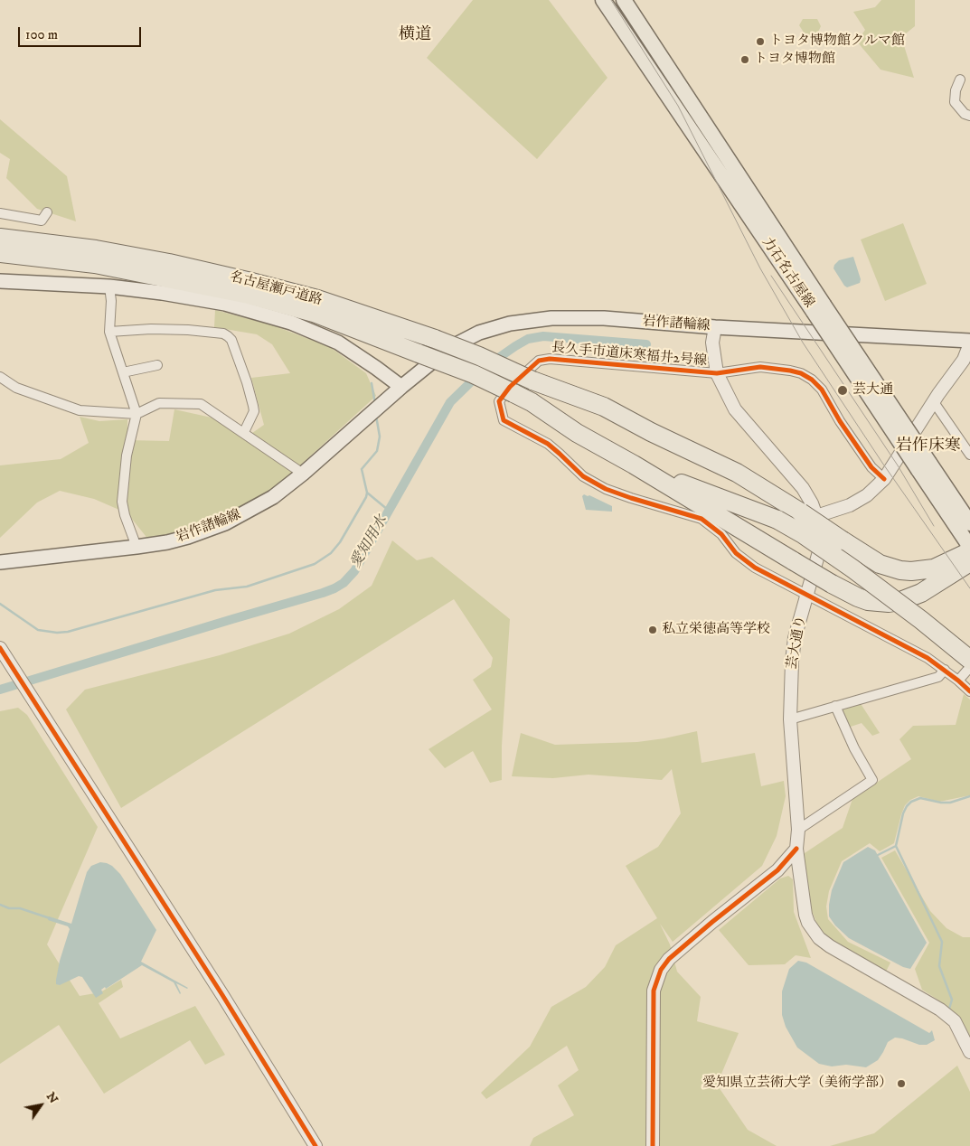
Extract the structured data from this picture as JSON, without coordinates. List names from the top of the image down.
{
  "streets": {
    "highway": ["名古屋瀬戸道路"],
    "main road": ["力石名古屋線", "岩作諸輪線"],
    "street": ["長久手市道床寒福井2号線", "芸大通り"]
  },
  "crossings": [
    ["長久手市道床寒福井2号線", "芸大通り"]
  ],
  "districts": ["横道", "岩作床寒"],
  "water": ["愛知用水"],
  "places": [
    "トヨタ博物館クルマ館",
    "トヨタ博物館",
    "芸大通",
    "私立栄徳高等学校",
    "愛知県立芸術大学（美術学部）"
  ],
  "scale_bar": "100 m",
  "north": "top right"
}
